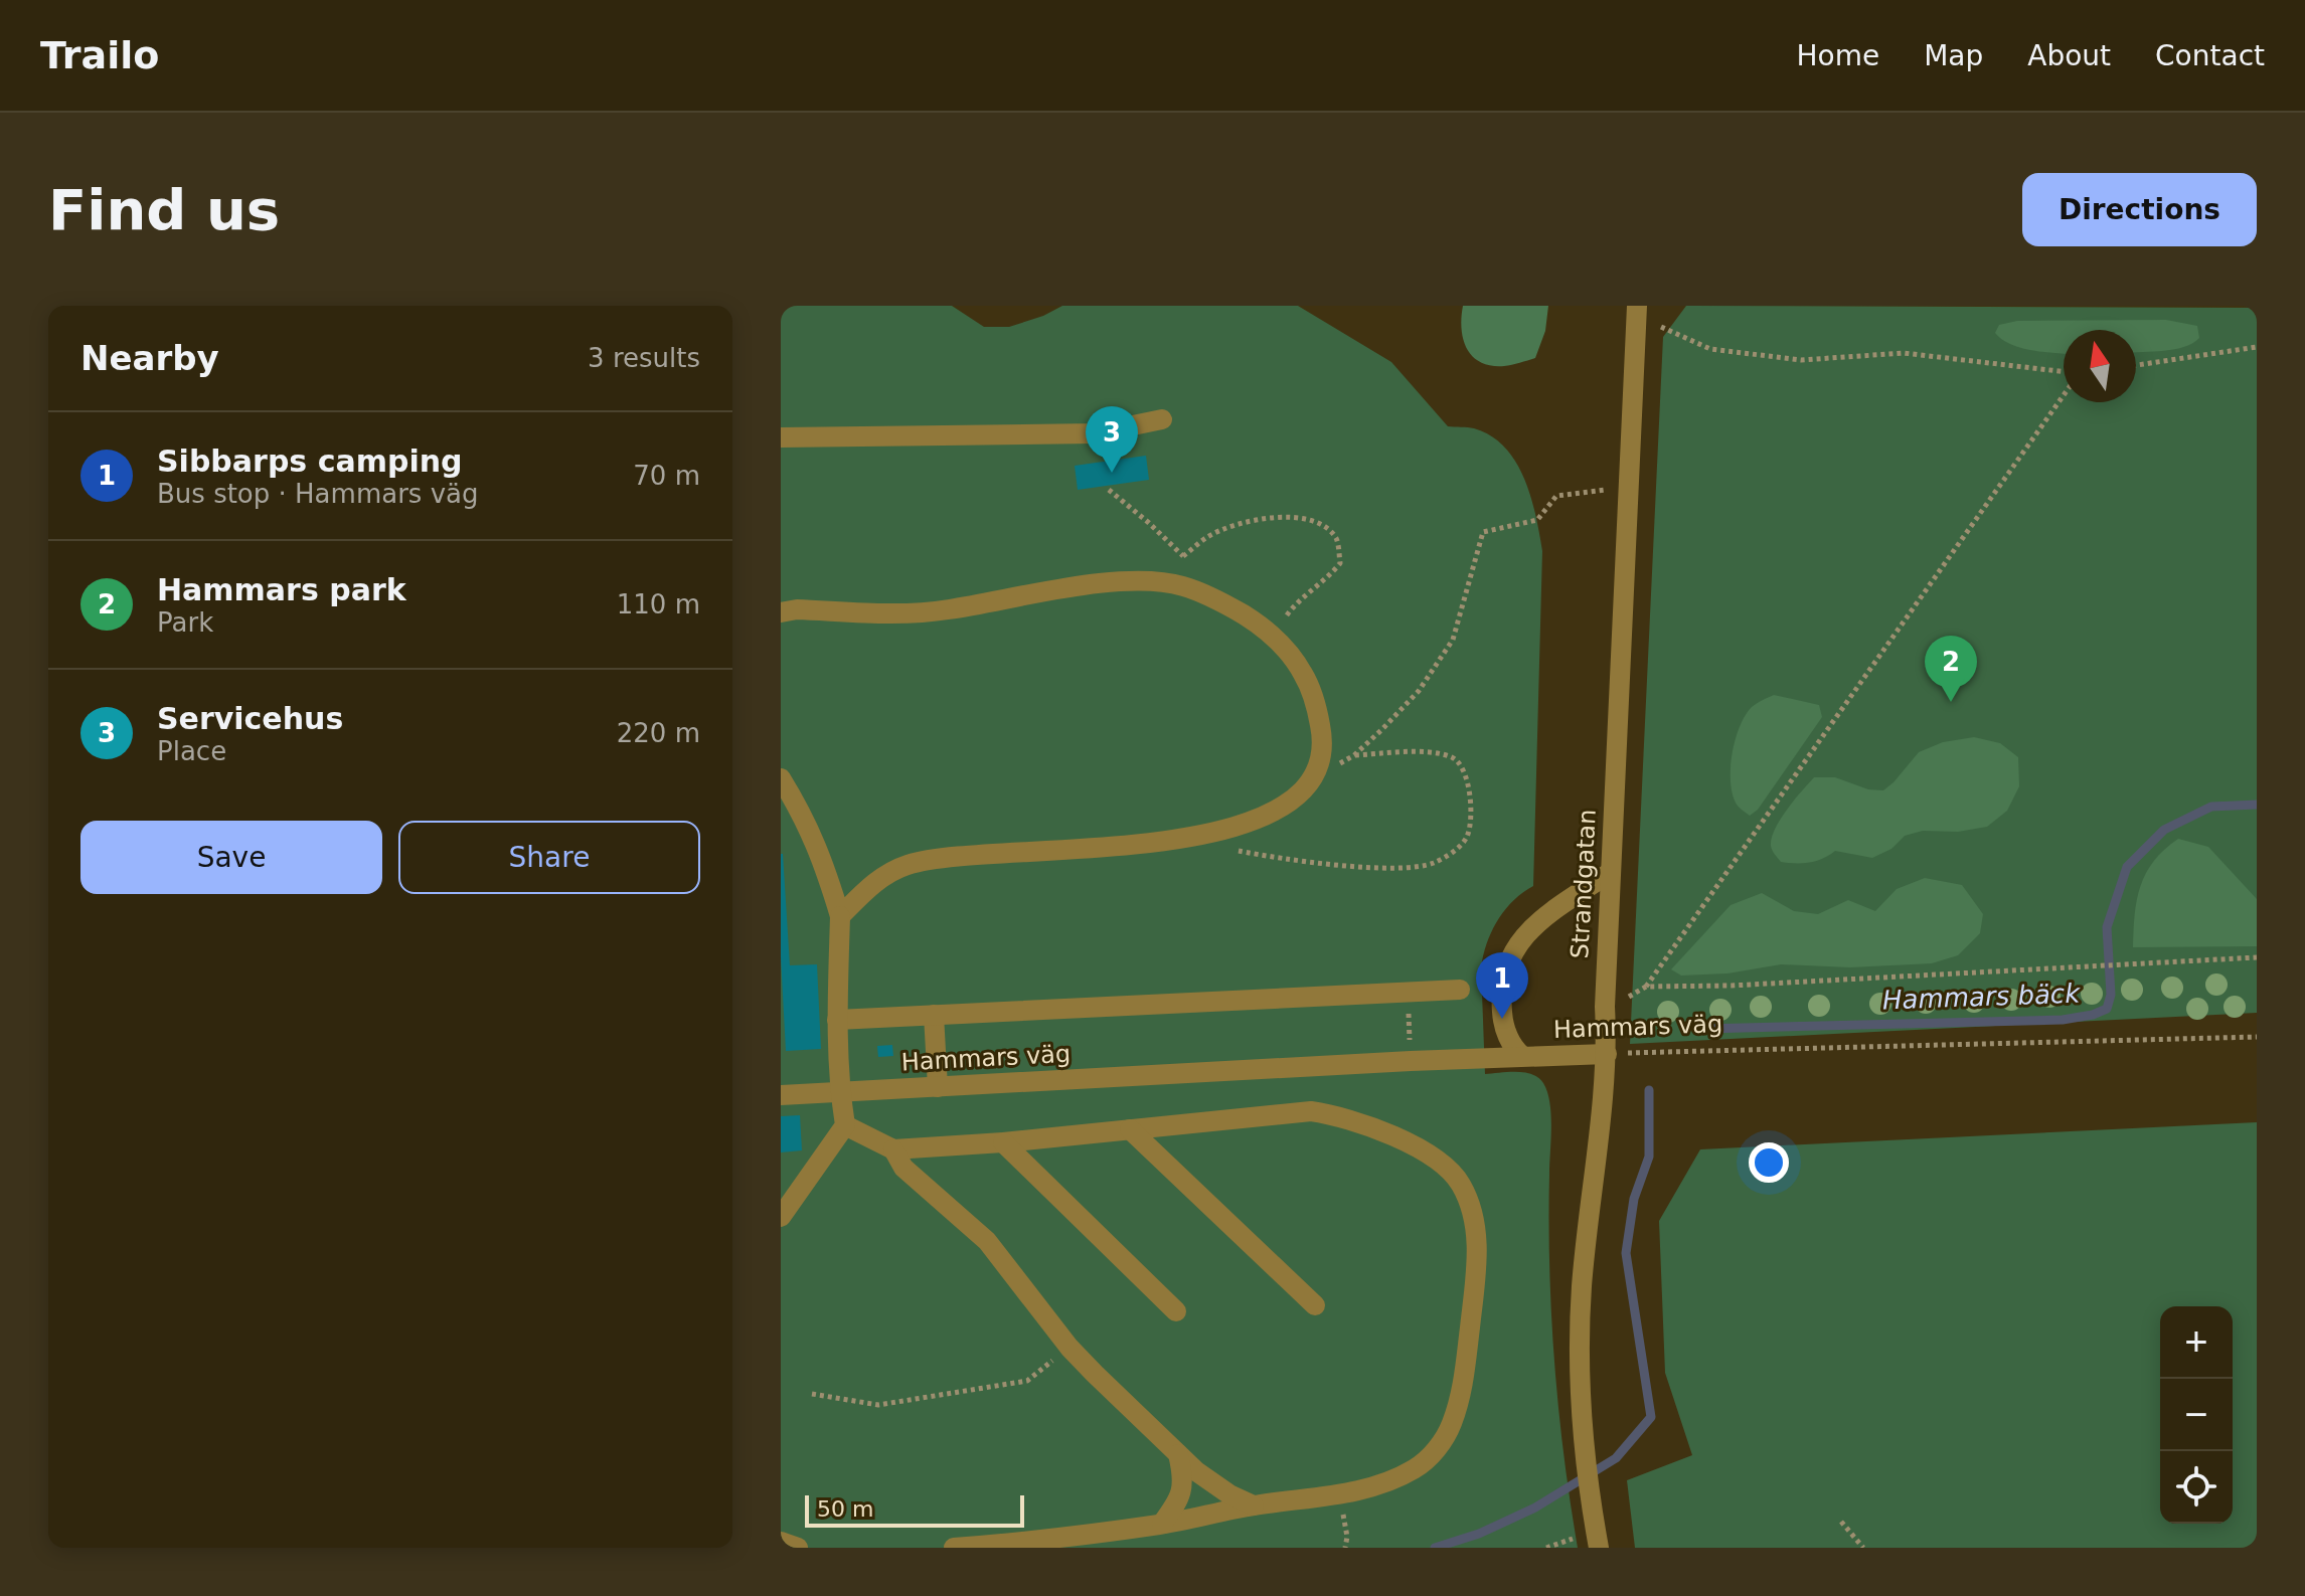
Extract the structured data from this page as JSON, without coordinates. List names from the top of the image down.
{
  "streets": {
    "street": ["Strandgatan", "Hammars väg"]
  },
  "crossings": [
    ["Strandgatan", "Hammars väg"]
  ],
  "water": ["Hammars bäck"],
  "scale_bar": "50 m",
  "north": "top",
  "page": {
    "header": "Trailo",
    "nav": [
      "Home",
      "Map",
      "About",
      "Contact"
    ],
    "buttons": [
      "Directions",
      ["Save", "Share"]
    ],
    "title": "Find us",
    "heading": ["Nearby", "3 results"],
    "pins": ["3", "2", "1"],
    "list": [
      {
        "mark": "1",
        "name": "Sibbarps camping",
        "note": "Bus stop · Hammars väg",
        "value": "70 m"
      },
      {
        "mark": "2",
        "name": "Hammars park",
        "note": "Park",
        "value": "110 m"
      },
      {
        "mark": "3",
        "name": "Servicehus",
        "note": "Place",
        "value": "220 m"
      }
    ],
    "map_buttons": ["+", "−"],
    "scale": "50 m"
  }
}
